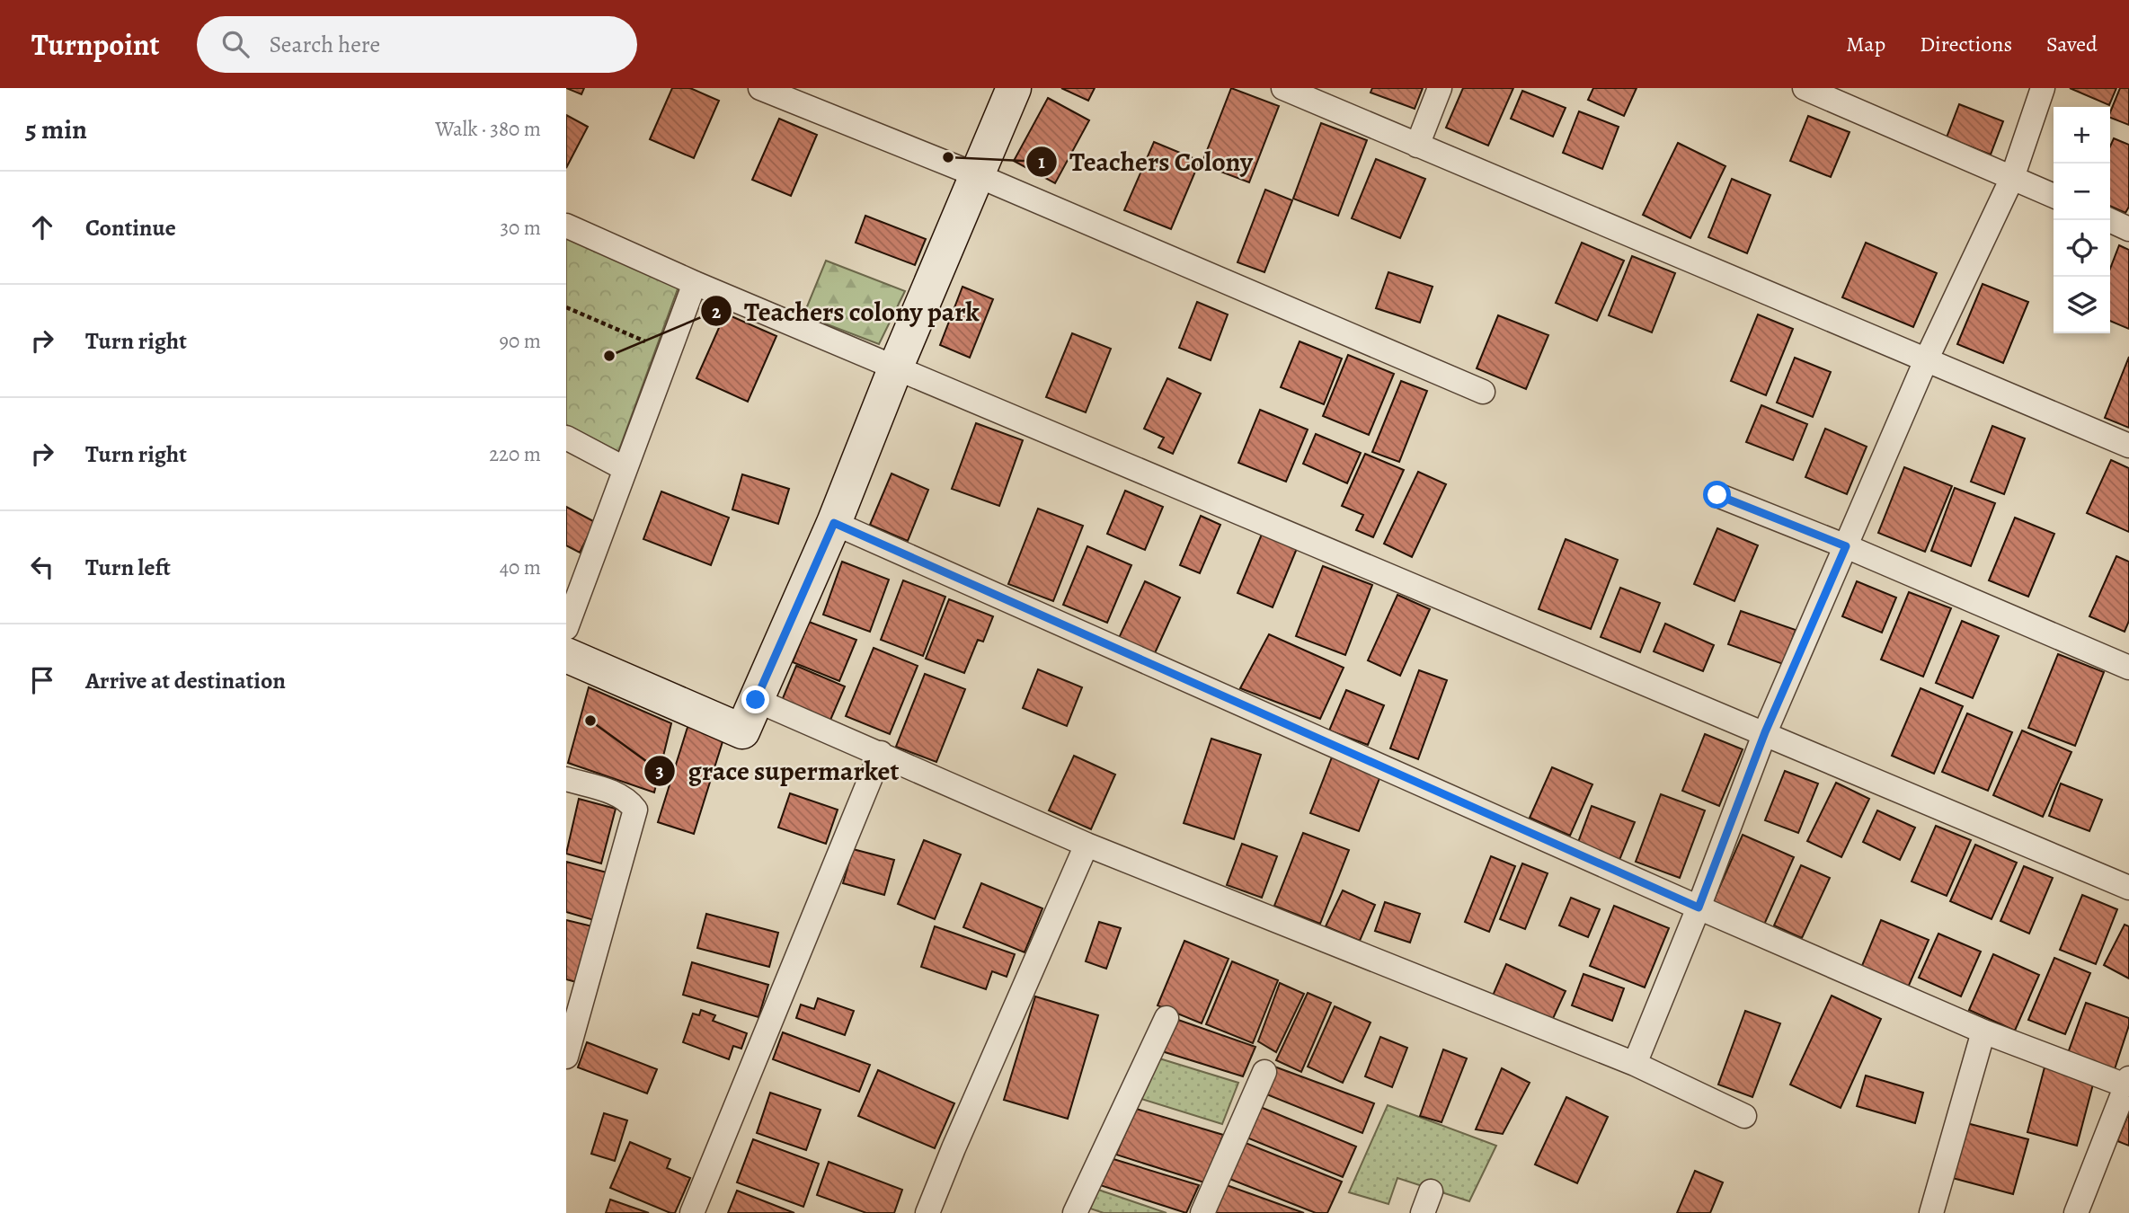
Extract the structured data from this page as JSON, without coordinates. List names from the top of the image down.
{
  "places": ["Teachers Colony", "Teachers colony park", "grace supermarket"],
  "page": {
    "header": "Turnpoint",
    "search": "Search here",
    "nav": ["Map", "Directions", "Saved"],
    "heading": ["5 min", "Walk · 380 m"],
    "map_buttons": ["+", "−"],
    "list": [
      ["Continue", "30 m"],
      ["Turn right", "90 m"],
      ["Turn right", "220 m"],
      ["Turn left", "40 m"],
      "Arrive at destination"
    ]
  }
}
